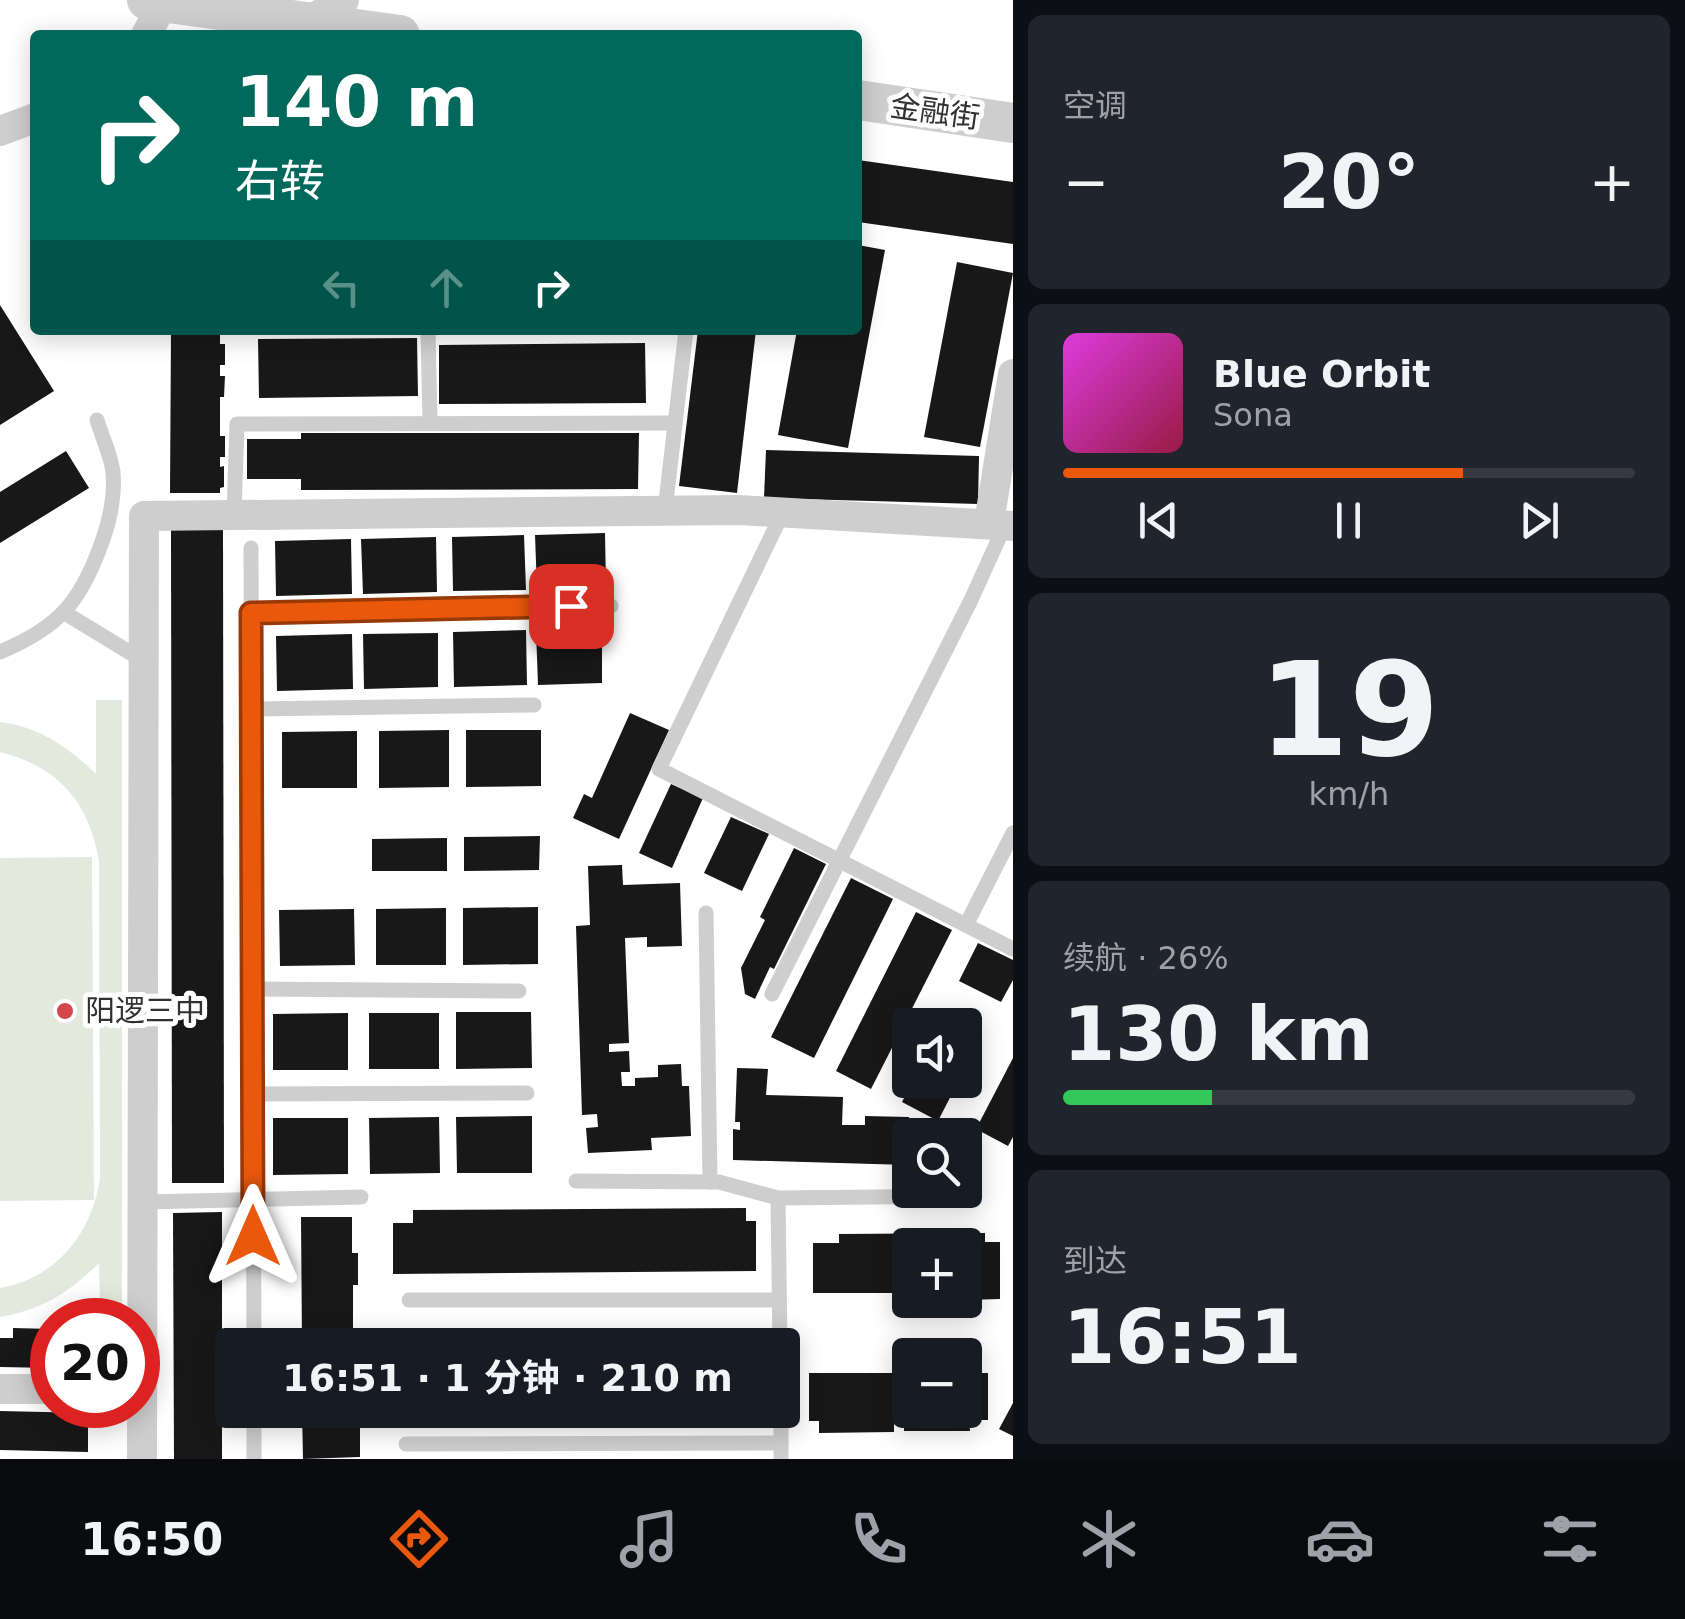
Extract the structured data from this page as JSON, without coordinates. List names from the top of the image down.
{
  "streets": {
    "street": ["金融街"]
  },
  "places": ["阳逻三中"],
  "page": {
    "tile": [
      "空调",
      ["19", "km/h"],
      ["续航 · 26%", "130 km"],
      ["到达", "16:51"]
    ],
    "turn": ["140 m", "右转"],
    "heat": ["−", "20°", "+"],
    "song": ["Blue Orbit", "Sona"],
    "map_buttons": ["+", "−"],
    "limit": "20",
    "trip": "16:51 · 1 分钟 · 210 m",
    "tabs": "16:50"
  }
}
